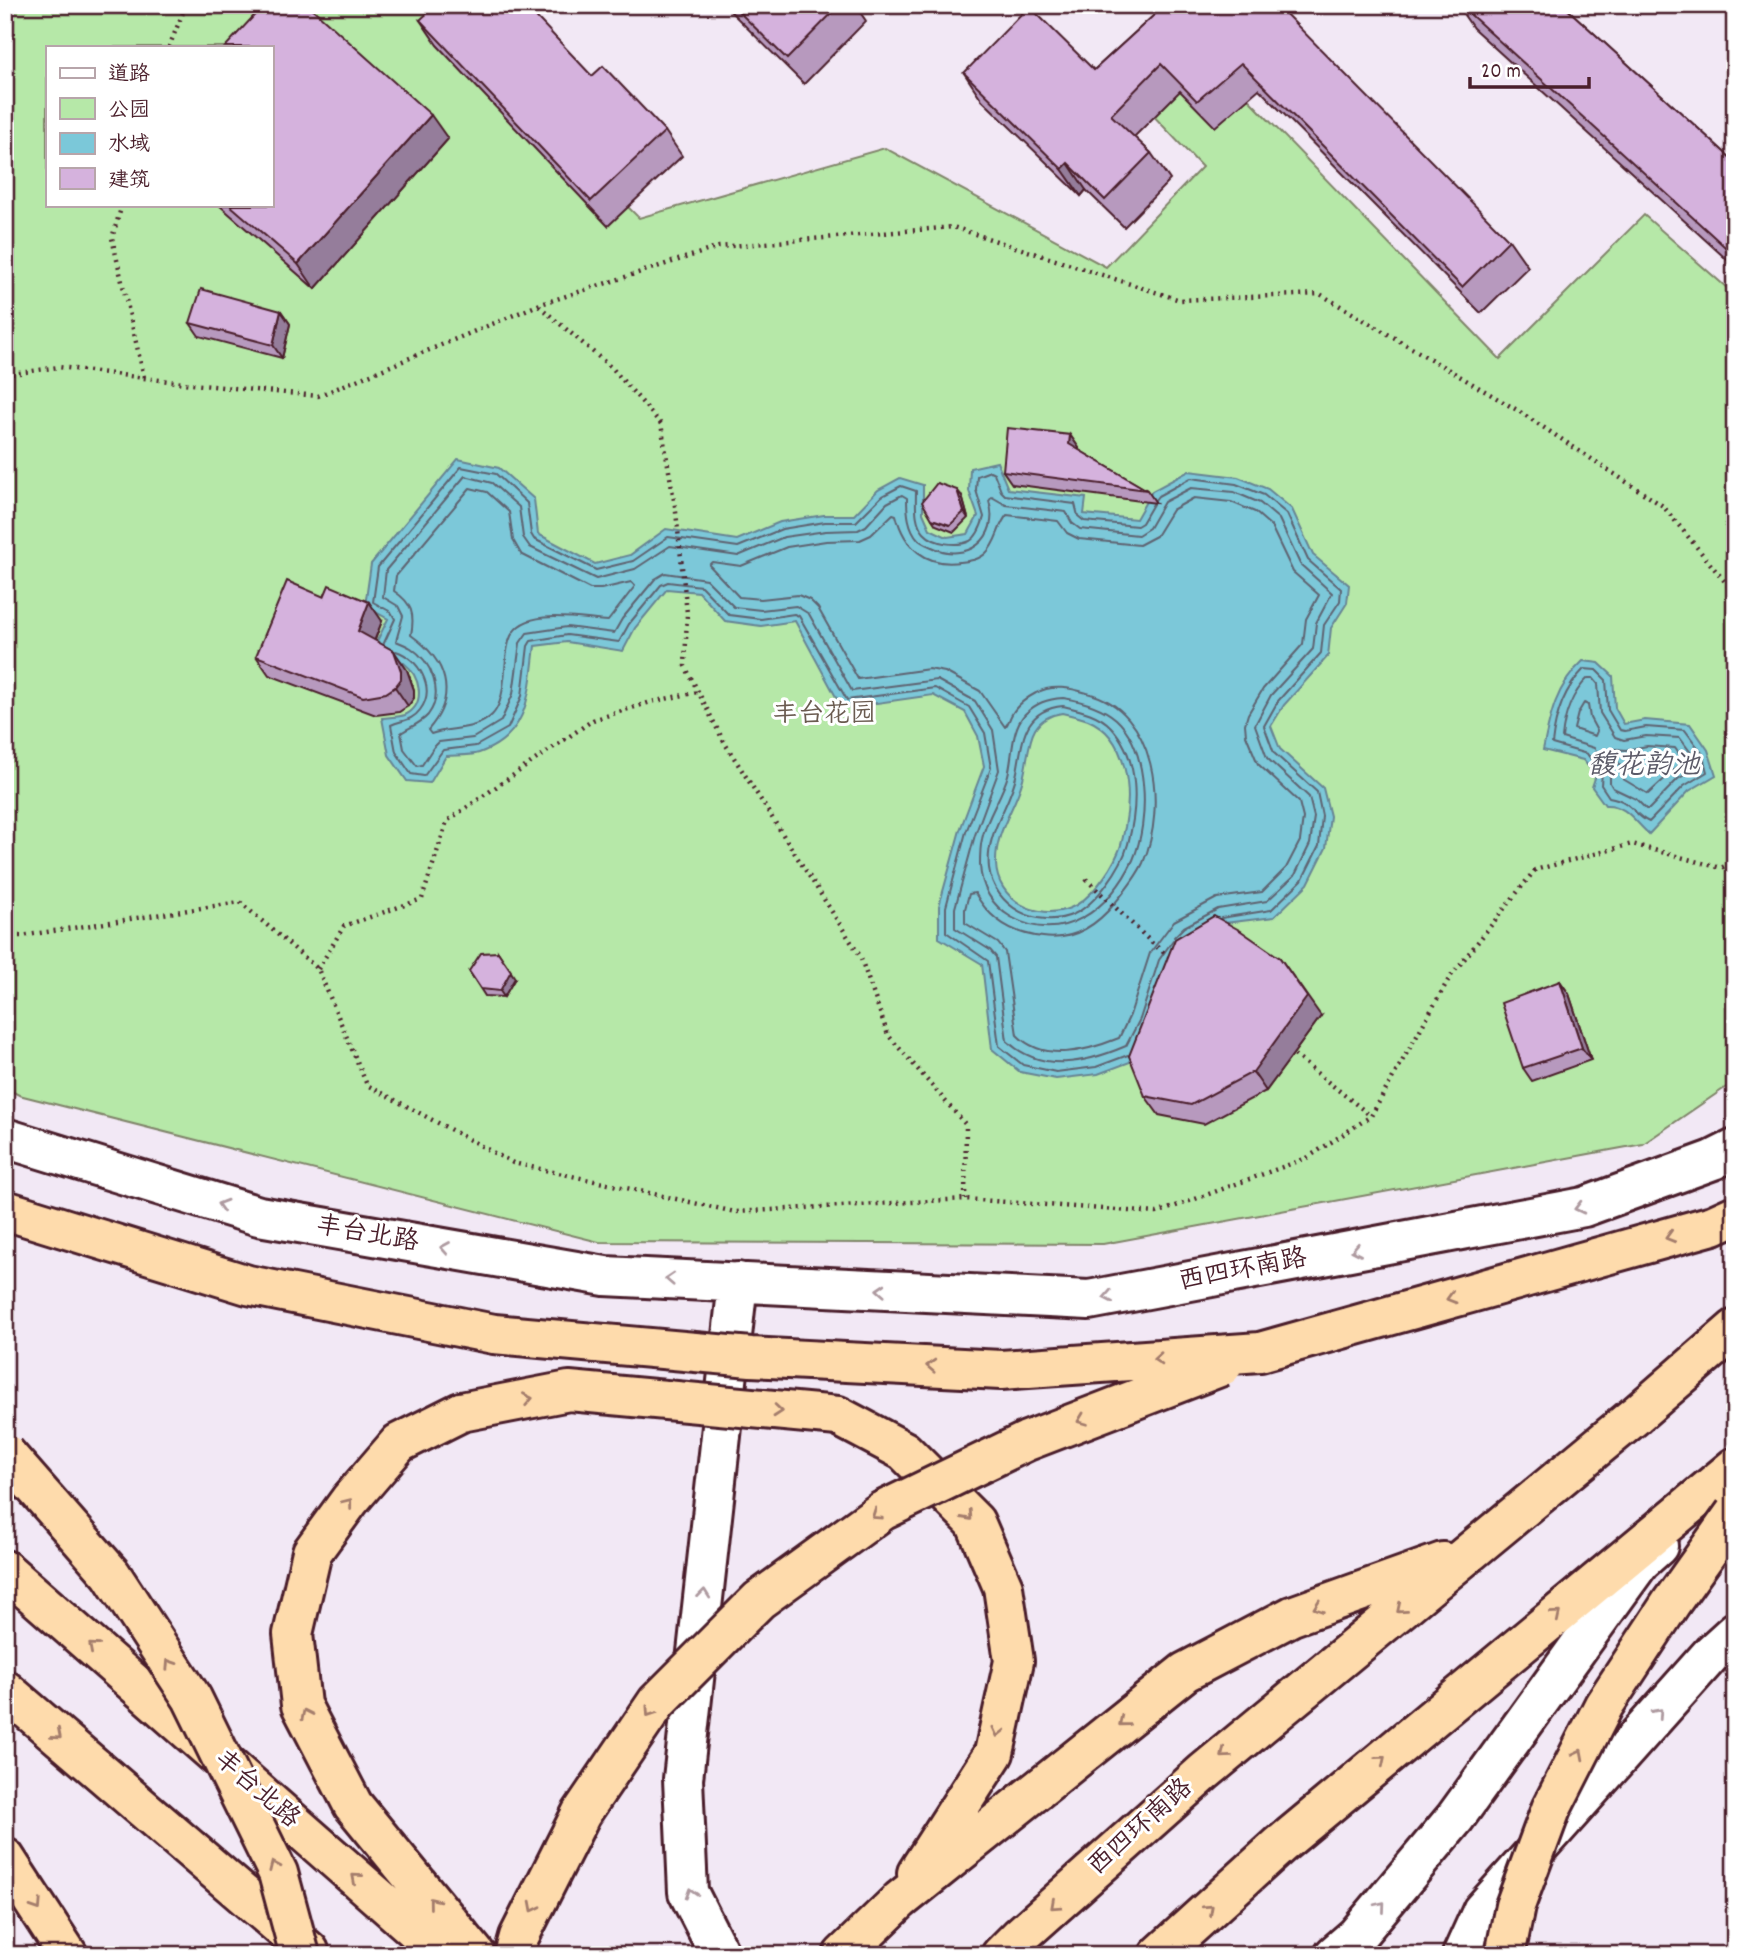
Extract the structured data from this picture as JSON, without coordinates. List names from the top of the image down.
{
  "streets": {
    "highway": ["丰台北路", "西四环南路"]
  },
  "crossings": [
    ["丰台北路", "西四环南路"]
  ],
  "one_way": ["丰台北路", "西四环南路"],
  "water": ["馥花韵池"],
  "parks": ["丰台花园"],
  "legend": [
    "道路",
    "公园",
    "水域",
    "建筑"
  ],
  "scale_bar": "20 m"
}
